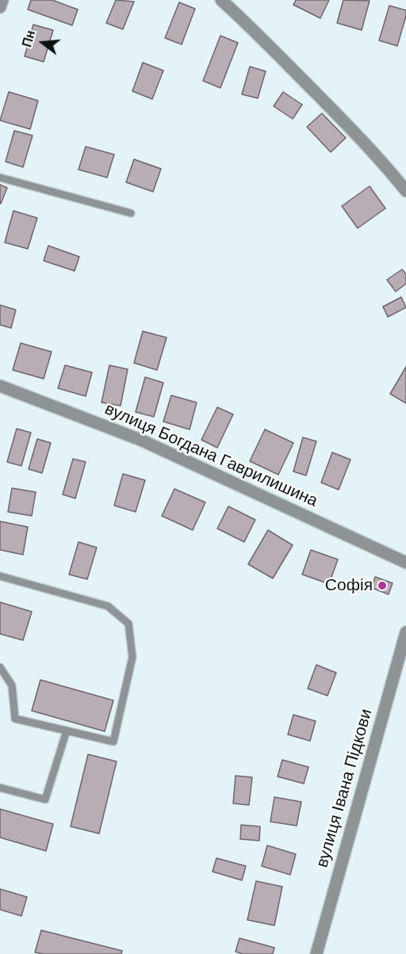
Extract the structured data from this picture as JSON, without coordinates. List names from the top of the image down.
{
  "streets": {
    "street": ["вулиця Богдана Гаврилишина", "вулиця Івана Підкови"]
  },
  "places": ["Софія"],
  "north": "left"
}
